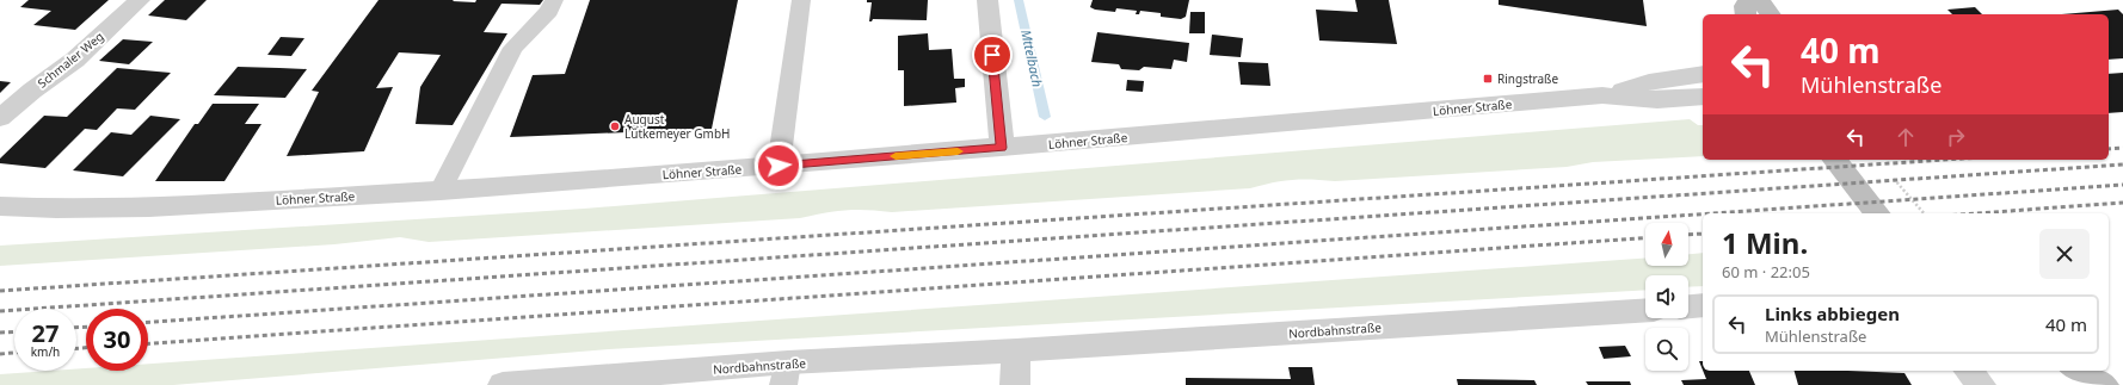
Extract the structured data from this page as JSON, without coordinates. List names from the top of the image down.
{
  "streets": {
    "street": ["Schmaler Weg", "Löhner Straße", "Nordbahnstraße"]
  },
  "water": ["Mttelbach"],
  "places": {
    "transit": ["Ringstraße"],
    "other": ["August Lütkemeyer GmbH"]
  },
  "north": "top",
  "page": {
    "turn": ["40 m", "Mühlenstraße"],
    "heading": ["1 Min.", "60 m · 22:05"],
    "list": [
      {
        "name": "Links abbiegen",
        "note": "Mühlenstraße",
        "value": "40 m"
      }
    ],
    "speed": "27 km/h",
    "limit": "30"
  }
}
